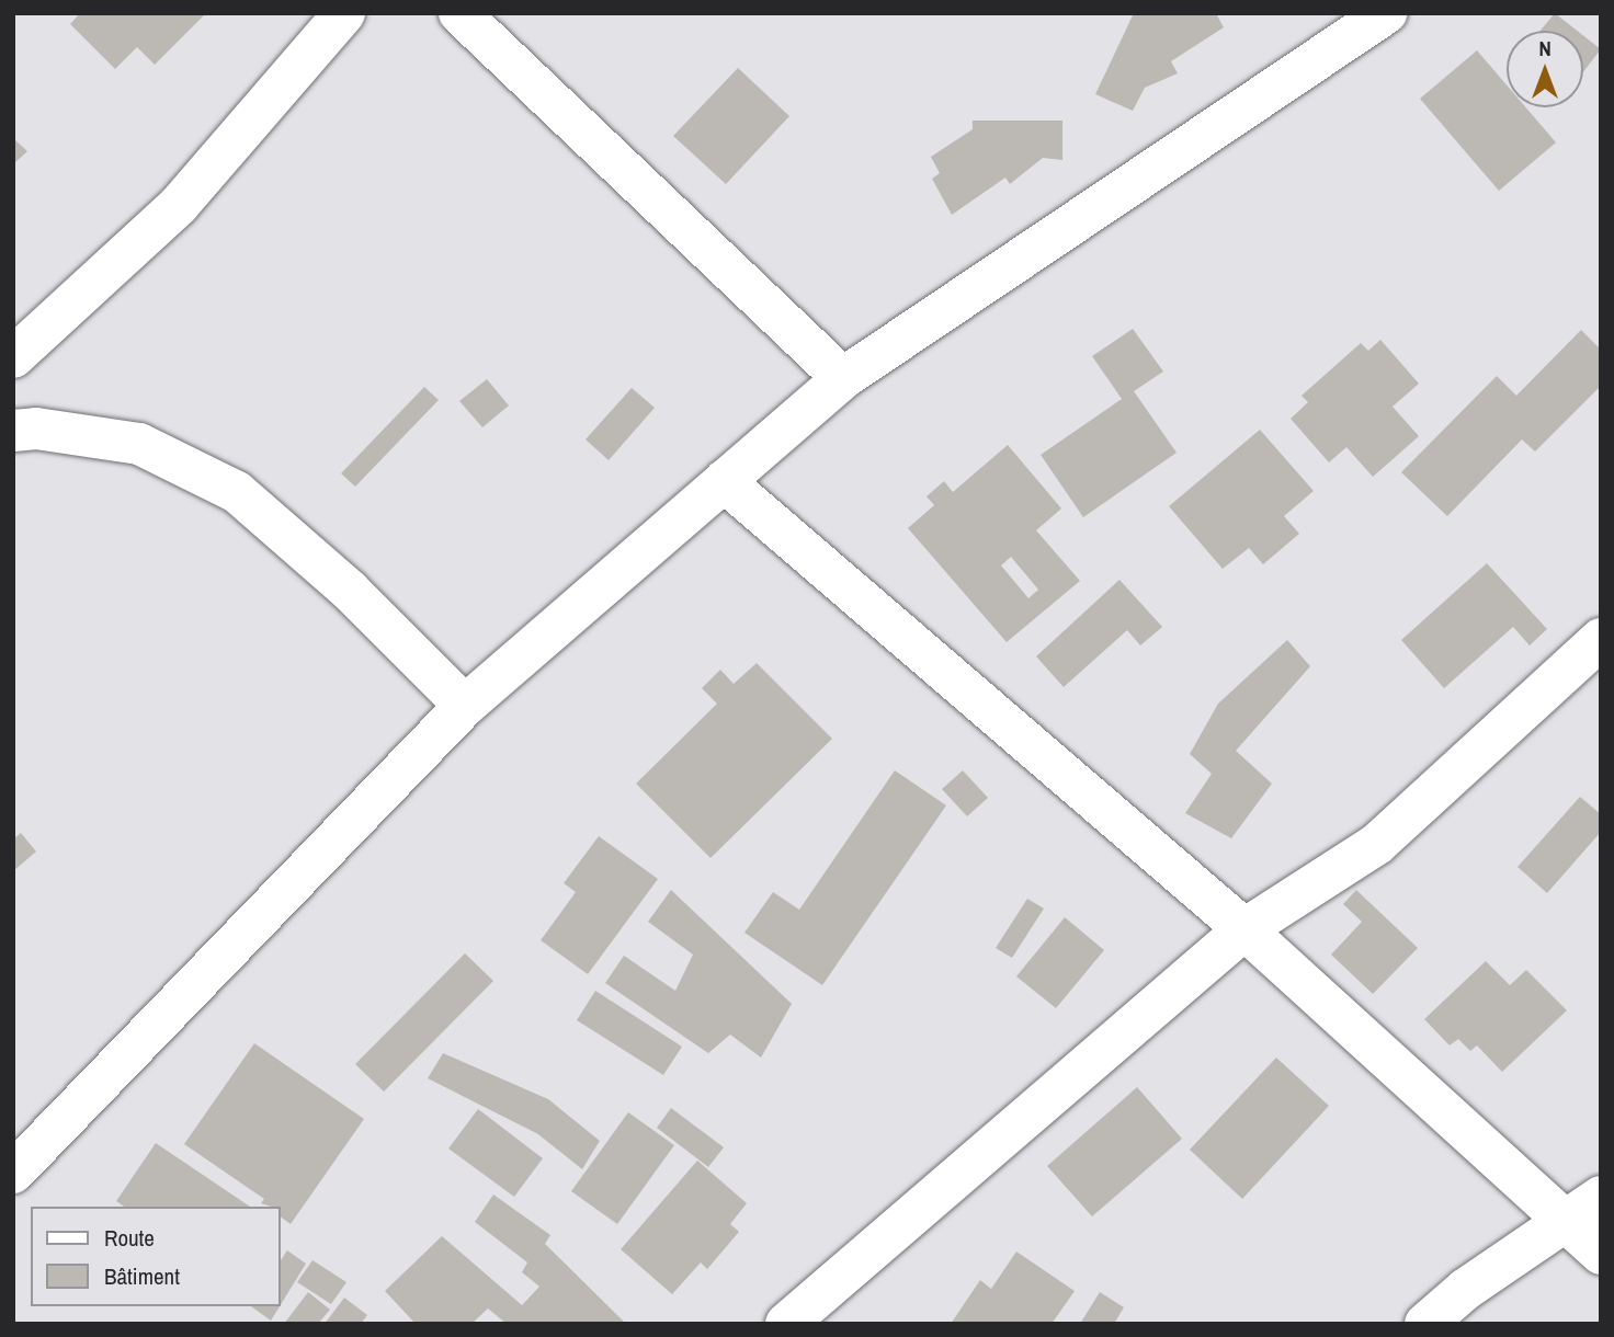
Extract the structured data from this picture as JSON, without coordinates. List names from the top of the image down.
{
  "legend": ["Route", "Bâtiment"],
  "north": "top"
}
